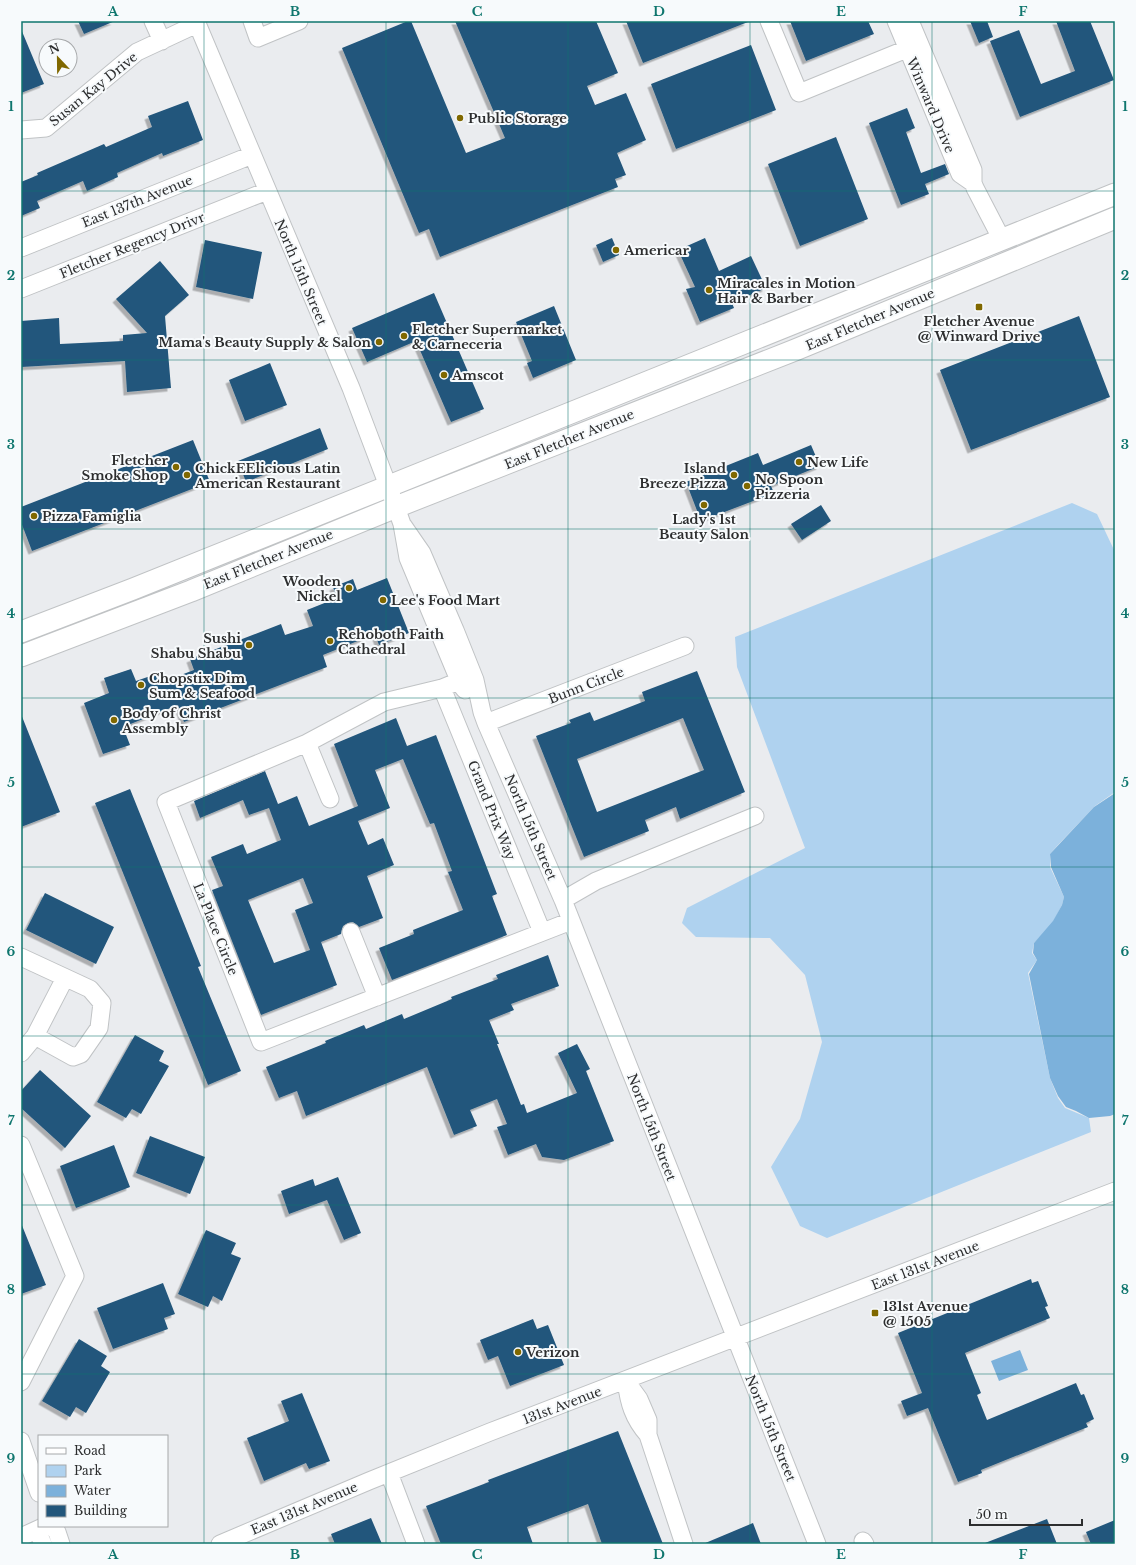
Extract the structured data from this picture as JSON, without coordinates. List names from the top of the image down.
{
  "streets": {
    "main road": ["East Fletcher Avenue"],
    "street": [
      "Susan Kay Drive",
      "Winward Drive",
      "East 137th Avenue",
      "Fletcher Regency Drivr",
      "North 15th Street",
      "Bunn Circle",
      "Grand Prix Way",
      "La Place Circle",
      "East 131st Avenue",
      "131st Avenue"
    ]
  },
  "crossings": [
    ["Susan Kay Drive", "North 15th Street"],
    ["Winward Drive", "East Fletcher Avenue"],
    ["East 137th Avenue", "North 15th Street"],
    ["Fletcher Regency Drivr", "North 15th Street"],
    ["North 15th Street", "East Fletcher Avenue"],
    ["North 15th Street", "Bunn Circle"],
    ["North 15th Street", "La Place Circle"],
    ["North 15th Street", "East 131st Avenue"],
    ["North 15th Street", "131st Avenue"],
    ["Grand Prix Way", "La Place Circle"],
    ["East 131st Avenue", "131st Avenue"]
  ],
  "places": {
    "other": [
      "Public Storage",
      "Americar",
      "Miracales in Motion Hair & Barber",
      "Fletcher Supermarket & Carneceria",
      "Mama's Beauty Supply & Salon",
      "Amscot",
      "New Life",
      "Fletcher Smoke Shop",
      "ChickEElicious Latin American Restaurant",
      "Island Breeze Pizza",
      "No Spoon Pizzeria",
      "Lady's 1st Beauty Salon",
      "Pizza Famiglia",
      "Wooden Nickel",
      "Lee's Food Mart",
      "Rehoboth Faith Cathedral",
      "Sushi Shabu Shabu",
      "Chopstix Dim Sum & Seafood",
      "Body of Christ Assembly",
      "Verizon"
    ],
    "transit": ["Fletcher Avenue @ Winward Drive", "131st Avenue @ 1505"]
  },
  "legend": [
    "Road",
    "Park",
    "Water",
    "Building"
  ],
  "scale_bar": "50 m",
  "north": "top",
  "grid": {
    "columns": [
      "A",
      "B",
      "C",
      "D",
      "E",
      "F"
    ],
    "rows": [
      "1",
      "2",
      "3",
      "4",
      "5",
      "6",
      "7",
      "8",
      "9"
    ]
  }
}
